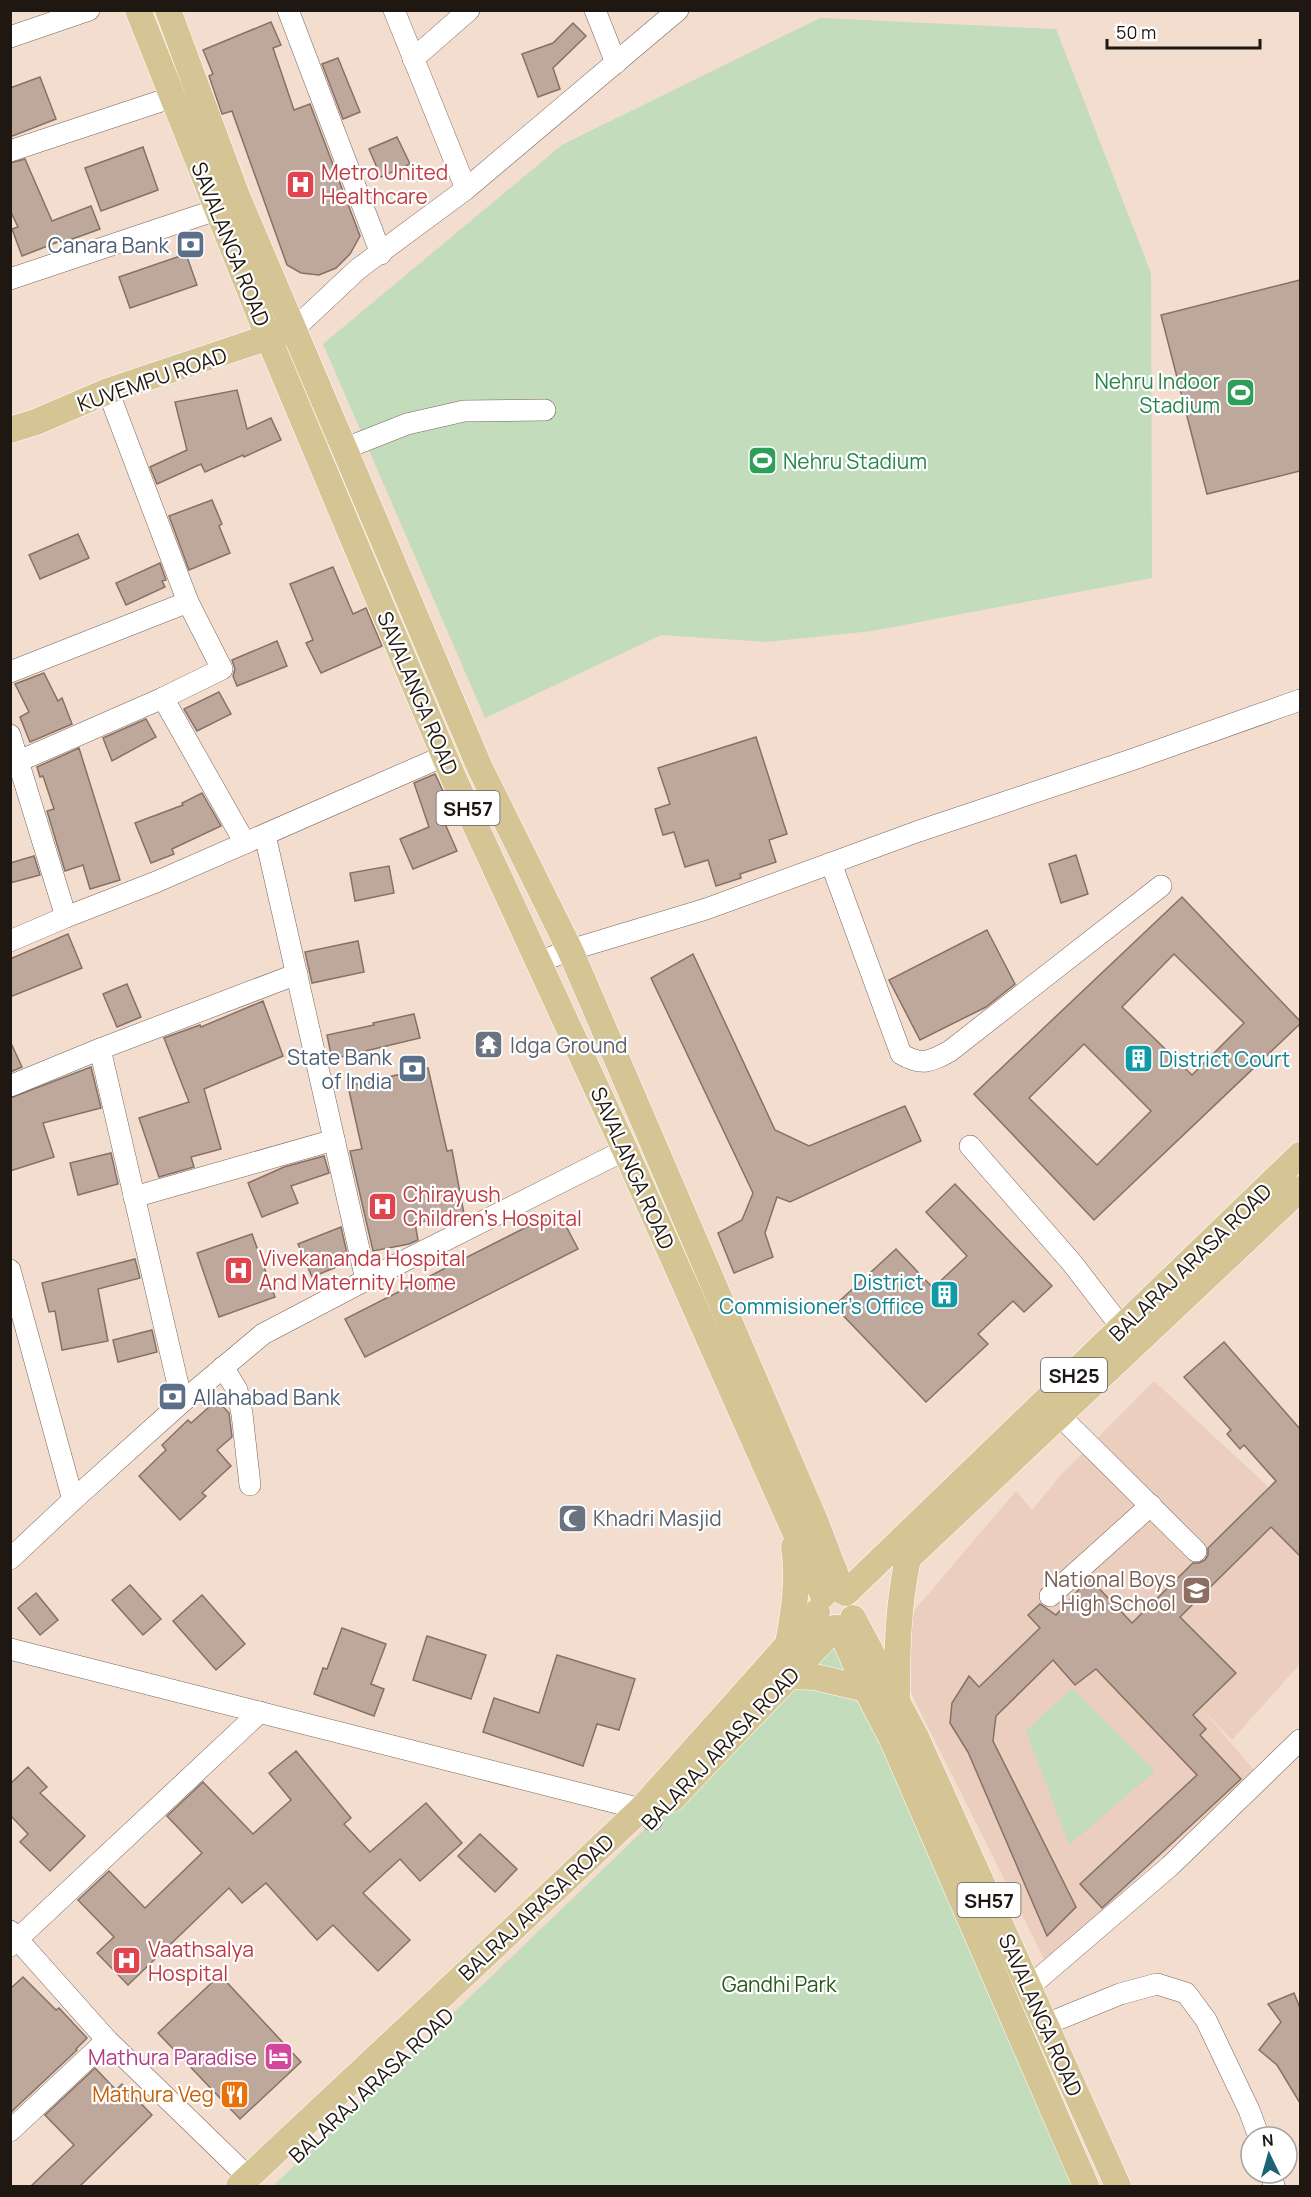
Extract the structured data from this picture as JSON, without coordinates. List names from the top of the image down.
{
  "streets": {
    "main road": [
      "SAVALANGA ROAD",
      "KUVEMPU ROAD",
      "SH57",
      "BALARAJ ARASA ROAD",
      "SH25",
      "BALRAJ ARASA ROAD"
    ]
  },
  "crossings": [
    ["SAVALANGA ROAD", "KUVEMPU ROAD"],
    ["SAVALANGA ROAD", "BALARAJ ARASA ROAD"],
    ["SAVALANGA ROAD", "BALRAJ ARASA ROAD"],
    ["BALARAJ ARASA ROAD", "BALRAJ ARASA ROAD"]
  ],
  "parks": ["Gandhi Park"],
  "places": {
    "hospital": [
      "Metro United Healthcare",
      "Chirayush Children's Hospital",
      "Vivekananda Hospital And Maternity Home",
      "Vaathsalya Hospital"
    ],
    "bank": ["Canara Bank", "State Bank of India", "Allahabad Bank"],
    "sports": ["Nehru Indoor Stadium", "Nehru Stadium"],
    "temple": ["Idga Ground"],
    "building": ["District Court", "District Commisioner's Office"],
    "mosque": ["Khadri Masjid"],
    "school or university": ["National Boys High School"],
    "hotel": ["Mathura Paradise"],
    "restaurant": ["Mathura Veg"]
  },
  "scale_bar": "50 m",
  "north": "top"
}
